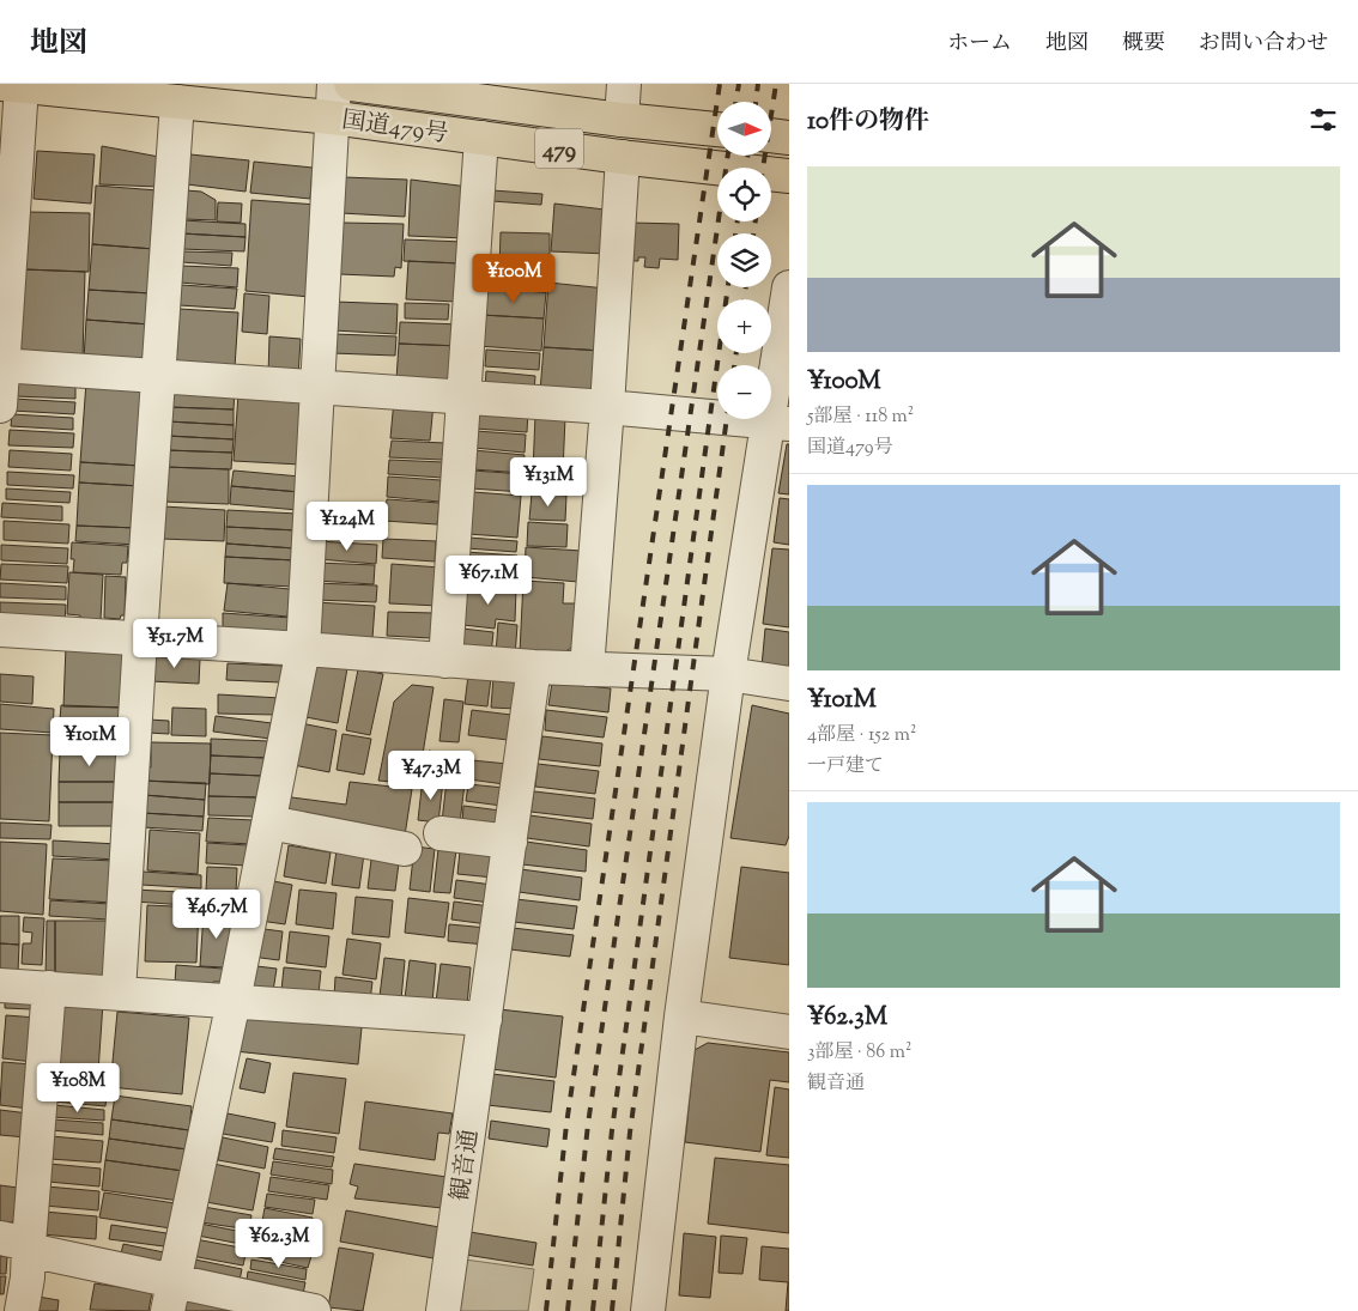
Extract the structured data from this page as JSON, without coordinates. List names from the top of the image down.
{
  "streets": {
    "highway": ["国道479号", "479"],
    "street": ["観音通"]
  },
  "north": "right",
  "page": {
    "header": "地図",
    "nav": [
      "ホーム",
      "地図",
      "概要",
      "お問い合わせ"
    ],
    "heading": "10件の物件",
    "map_buttons": ["+", "−"],
    "list": [
      {
        "name": "¥100M",
        "note": "5部屋 · 118 m² · 国道479号"
      },
      {
        "name": "¥101M",
        "note": "4部屋 · 152 m² · 一戸建て"
      },
      {
        "name": "¥62.3M",
        "note": "3部屋 · 86 m² · 観音通"
      }
    ],
    "price": [
      "¥100M",
      "¥131M",
      "¥124M",
      "¥67.1M",
      "¥51.7M",
      "¥101M",
      "¥47.3M",
      "¥46.7M",
      "¥108M",
      "¥62.3M"
    ]
  }
}
